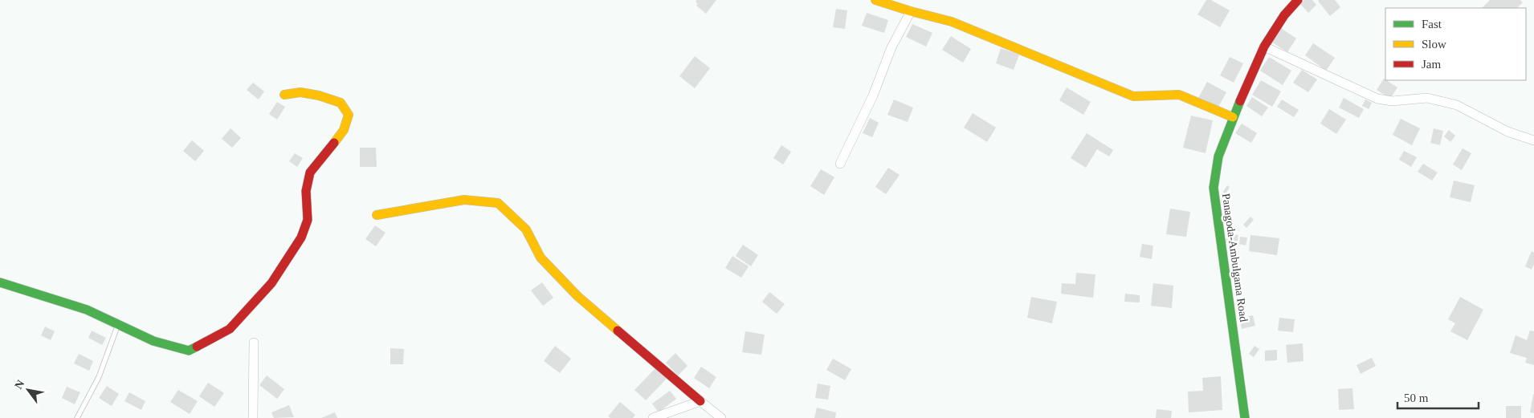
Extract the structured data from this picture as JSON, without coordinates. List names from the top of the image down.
{
  "streets": {
    "street": ["Panagoda-Ambulgama Road"]
  },
  "legend": ["Fast", "Slow", "Jam"],
  "scale_bar": "50 m",
  "north": "top left"
}
